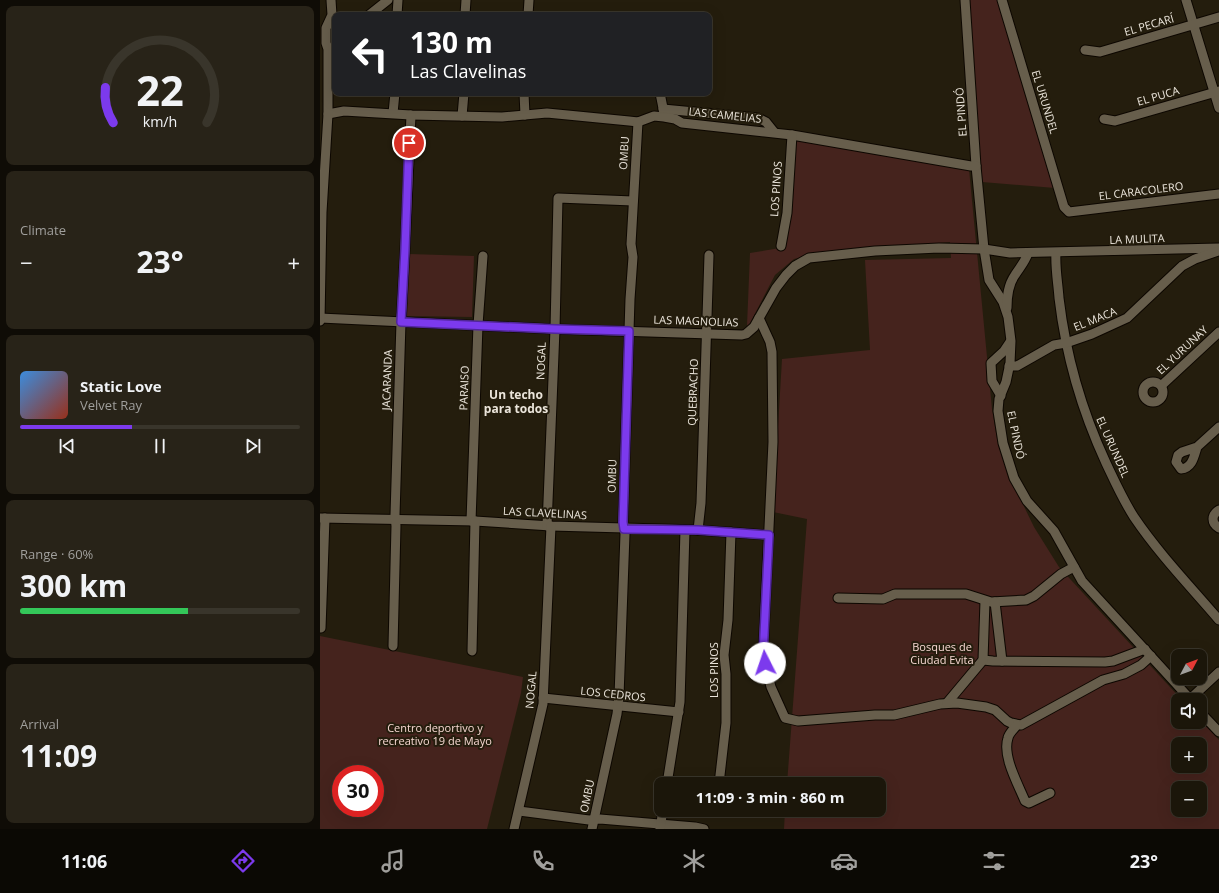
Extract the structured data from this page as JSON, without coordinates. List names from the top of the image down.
{
  "streets": {
    "street": [
      "EL PECARÍ",
      "EL PUCA",
      "EL URUNDEL",
      "EL PINDÓ",
      "LAS CAMELIAS",
      "OMBU",
      "LOS PINOS",
      "EL CARACOLERO",
      "LA MULITA",
      "EL MACA",
      "LAS MAGNOLIAS",
      "EL YURUNAY",
      "NOGAL",
      "JACARANDA",
      "PARAISO",
      "QUEBRACHO",
      "LAS CLAVELINAS",
      "LOS CEDROS"
    ]
  },
  "crossings": [
    ["EL URUNDEL", "EL CARACOLERO"],
    ["EL URUNDEL", "LA MULITA"],
    ["EL URUNDEL", "EL MACA"],
    ["EL URUNDEL", "LAS MAGNOLIAS"],
    ["EL PINDÓ", "LAS CAMELIAS"],
    ["EL PINDÓ", "EL MACA"],
    ["EL PINDÓ", "LAS MAGNOLIAS"],
    ["LAS CAMELIAS", "OMBU"],
    ["LAS CAMELIAS", "LOS PINOS"],
    ["LAS CAMELIAS", "JACARANDA"],
    ["OMBU", "LAS MAGNOLIAS"],
    ["OMBU", "NOGAL"],
    ["OMBU", "LAS CLAVELINAS"],
    ["OMBU", "LOS CEDROS"],
    ["LOS PINOS", "LAS CLAVELINAS"],
    ["LA MULITA", "EL MACA"],
    ["LA MULITA", "LAS MAGNOLIAS"],
    ["LAS MAGNOLIAS", "NOGAL"],
    ["LAS MAGNOLIAS", "JACARANDA"],
    ["LAS MAGNOLIAS", "PARAISO"],
    ["LAS MAGNOLIAS", "QUEBRACHO"],
    ["NOGAL", "LAS CLAVELINAS"],
    ["NOGAL", "LOS CEDROS"],
    ["JACARANDA", "LAS CLAVELINAS"],
    ["PARAISO", "LAS CLAVELINAS"],
    ["QUEBRACHO", "LAS CLAVELINAS"]
  ],
  "districts": ["Un techo para todos"],
  "parks": ["Bosques de Ciudad Evita", "Centro deportivo y recreativo 19 de Mayo"],
  "north": "top right",
  "page": {
    "turn": ["130 m", "Las Clavelinas"],
    "tile": [
      "Climate",
      ["Range · 60%", "300 km"],
      ["Arrival", "11:09"]
    ],
    "heat": ["−", "23°", "+"],
    "song": ["Static Love", "Velvet Ray"],
    "map_buttons": ["+", "−"],
    "limit": "30",
    "trip": "11:09 · 3 min · 860 m",
    "tabs": ["11:06", "23°"],
    "gauge": ["22", "km/h"]
  }
}
